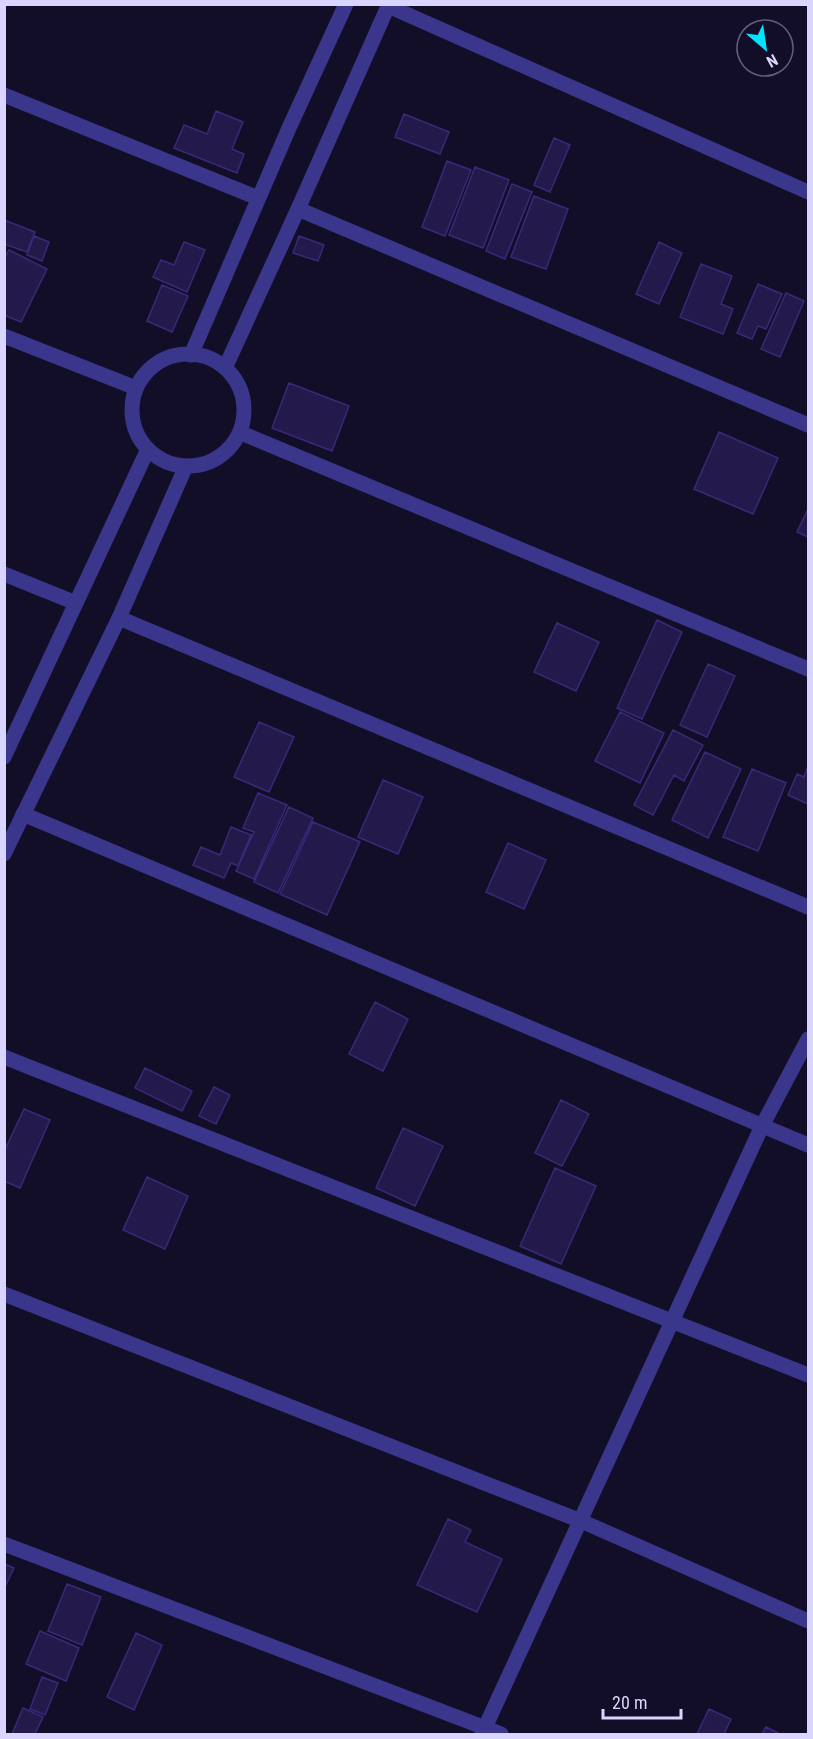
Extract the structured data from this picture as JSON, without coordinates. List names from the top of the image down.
{
  "scale_bar": "20 m",
  "north": "bottom right"
}
